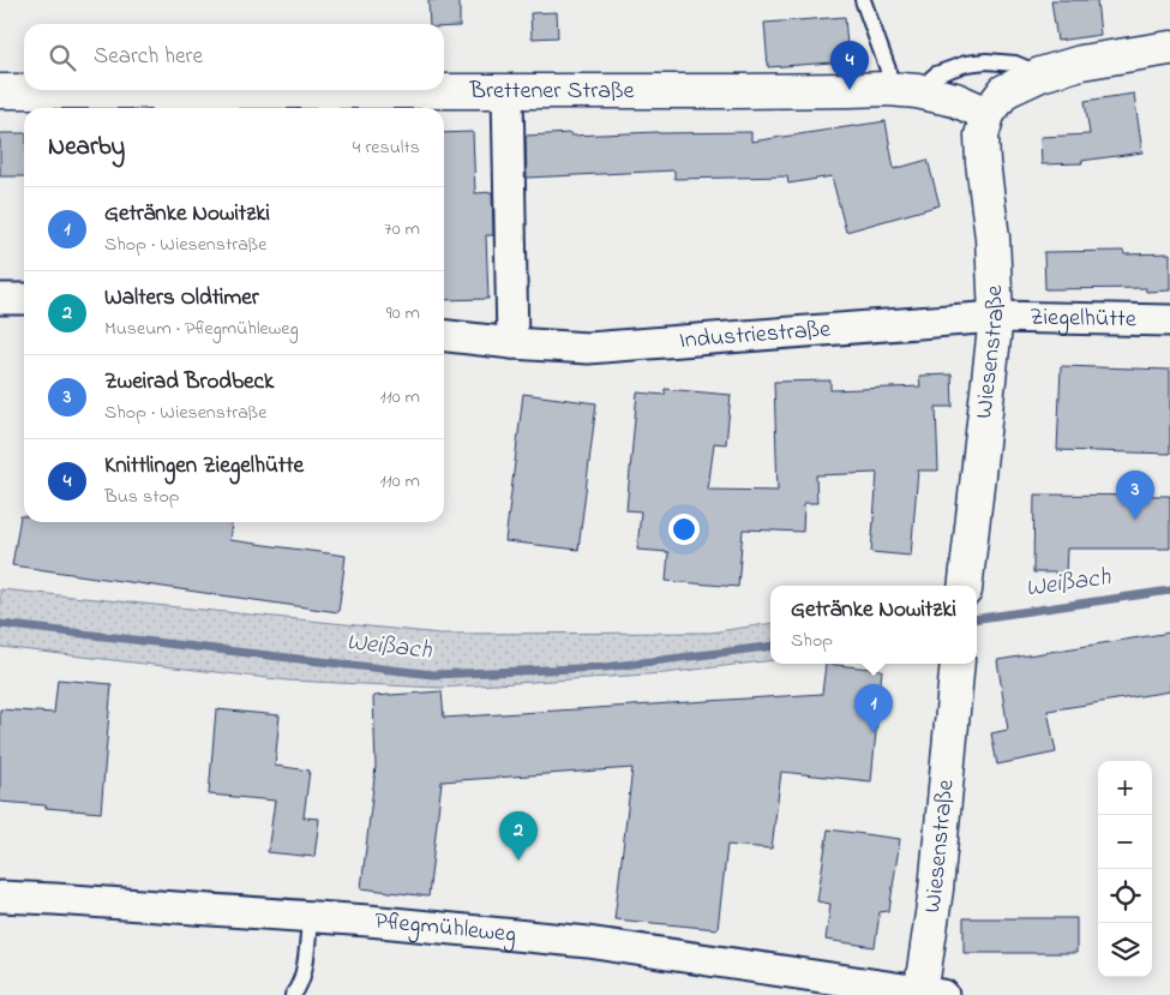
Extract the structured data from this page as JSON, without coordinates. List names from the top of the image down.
{
  "streets": {
    "street": [
      "Brettener Straße",
      "Ziegelhütte",
      "Industriestraße",
      "Wiesenstraße",
      "Pflegmühleweg"
    ]
  },
  "crossings": [
    ["Brettener Straße", "Wiesenstraße"],
    ["Ziegelhütte", "Industriestraße"],
    ["Ziegelhütte", "Wiesenstraße"],
    ["Industriestraße", "Wiesenstraße"],
    ["Wiesenstraße", "Pflegmühleweg"]
  ],
  "water": ["Weißach"],
  "page": {
    "search": "Search here",
    "pins": [
      "4",
      "3",
      "1",
      "2"
    ],
    "heading": ["Nearby", "4 results"],
    "list": [
      {
        "mark": "1",
        "name": "Getränke Nowitzki",
        "note": "Shop · Wiesenstraße",
        "value": "70 m"
      },
      {
        "mark": "2",
        "name": "Walters Oldtimer",
        "note": "Museum · Pflegmühleweg",
        "value": "90 m"
      },
      {
        "mark": "3",
        "name": "Zweirad Brodbeck",
        "note": "Shop · Wiesenstraße",
        "value": "110 m"
      },
      {
        "mark": "4",
        "name": "Knittlingen Ziegelhütte",
        "note": "Bus stop",
        "value": "110 m"
      }
    ],
    "popup": ["Getränke Nowitzki", "Shop"],
    "map_buttons": ["+", "−"]
  }
}
